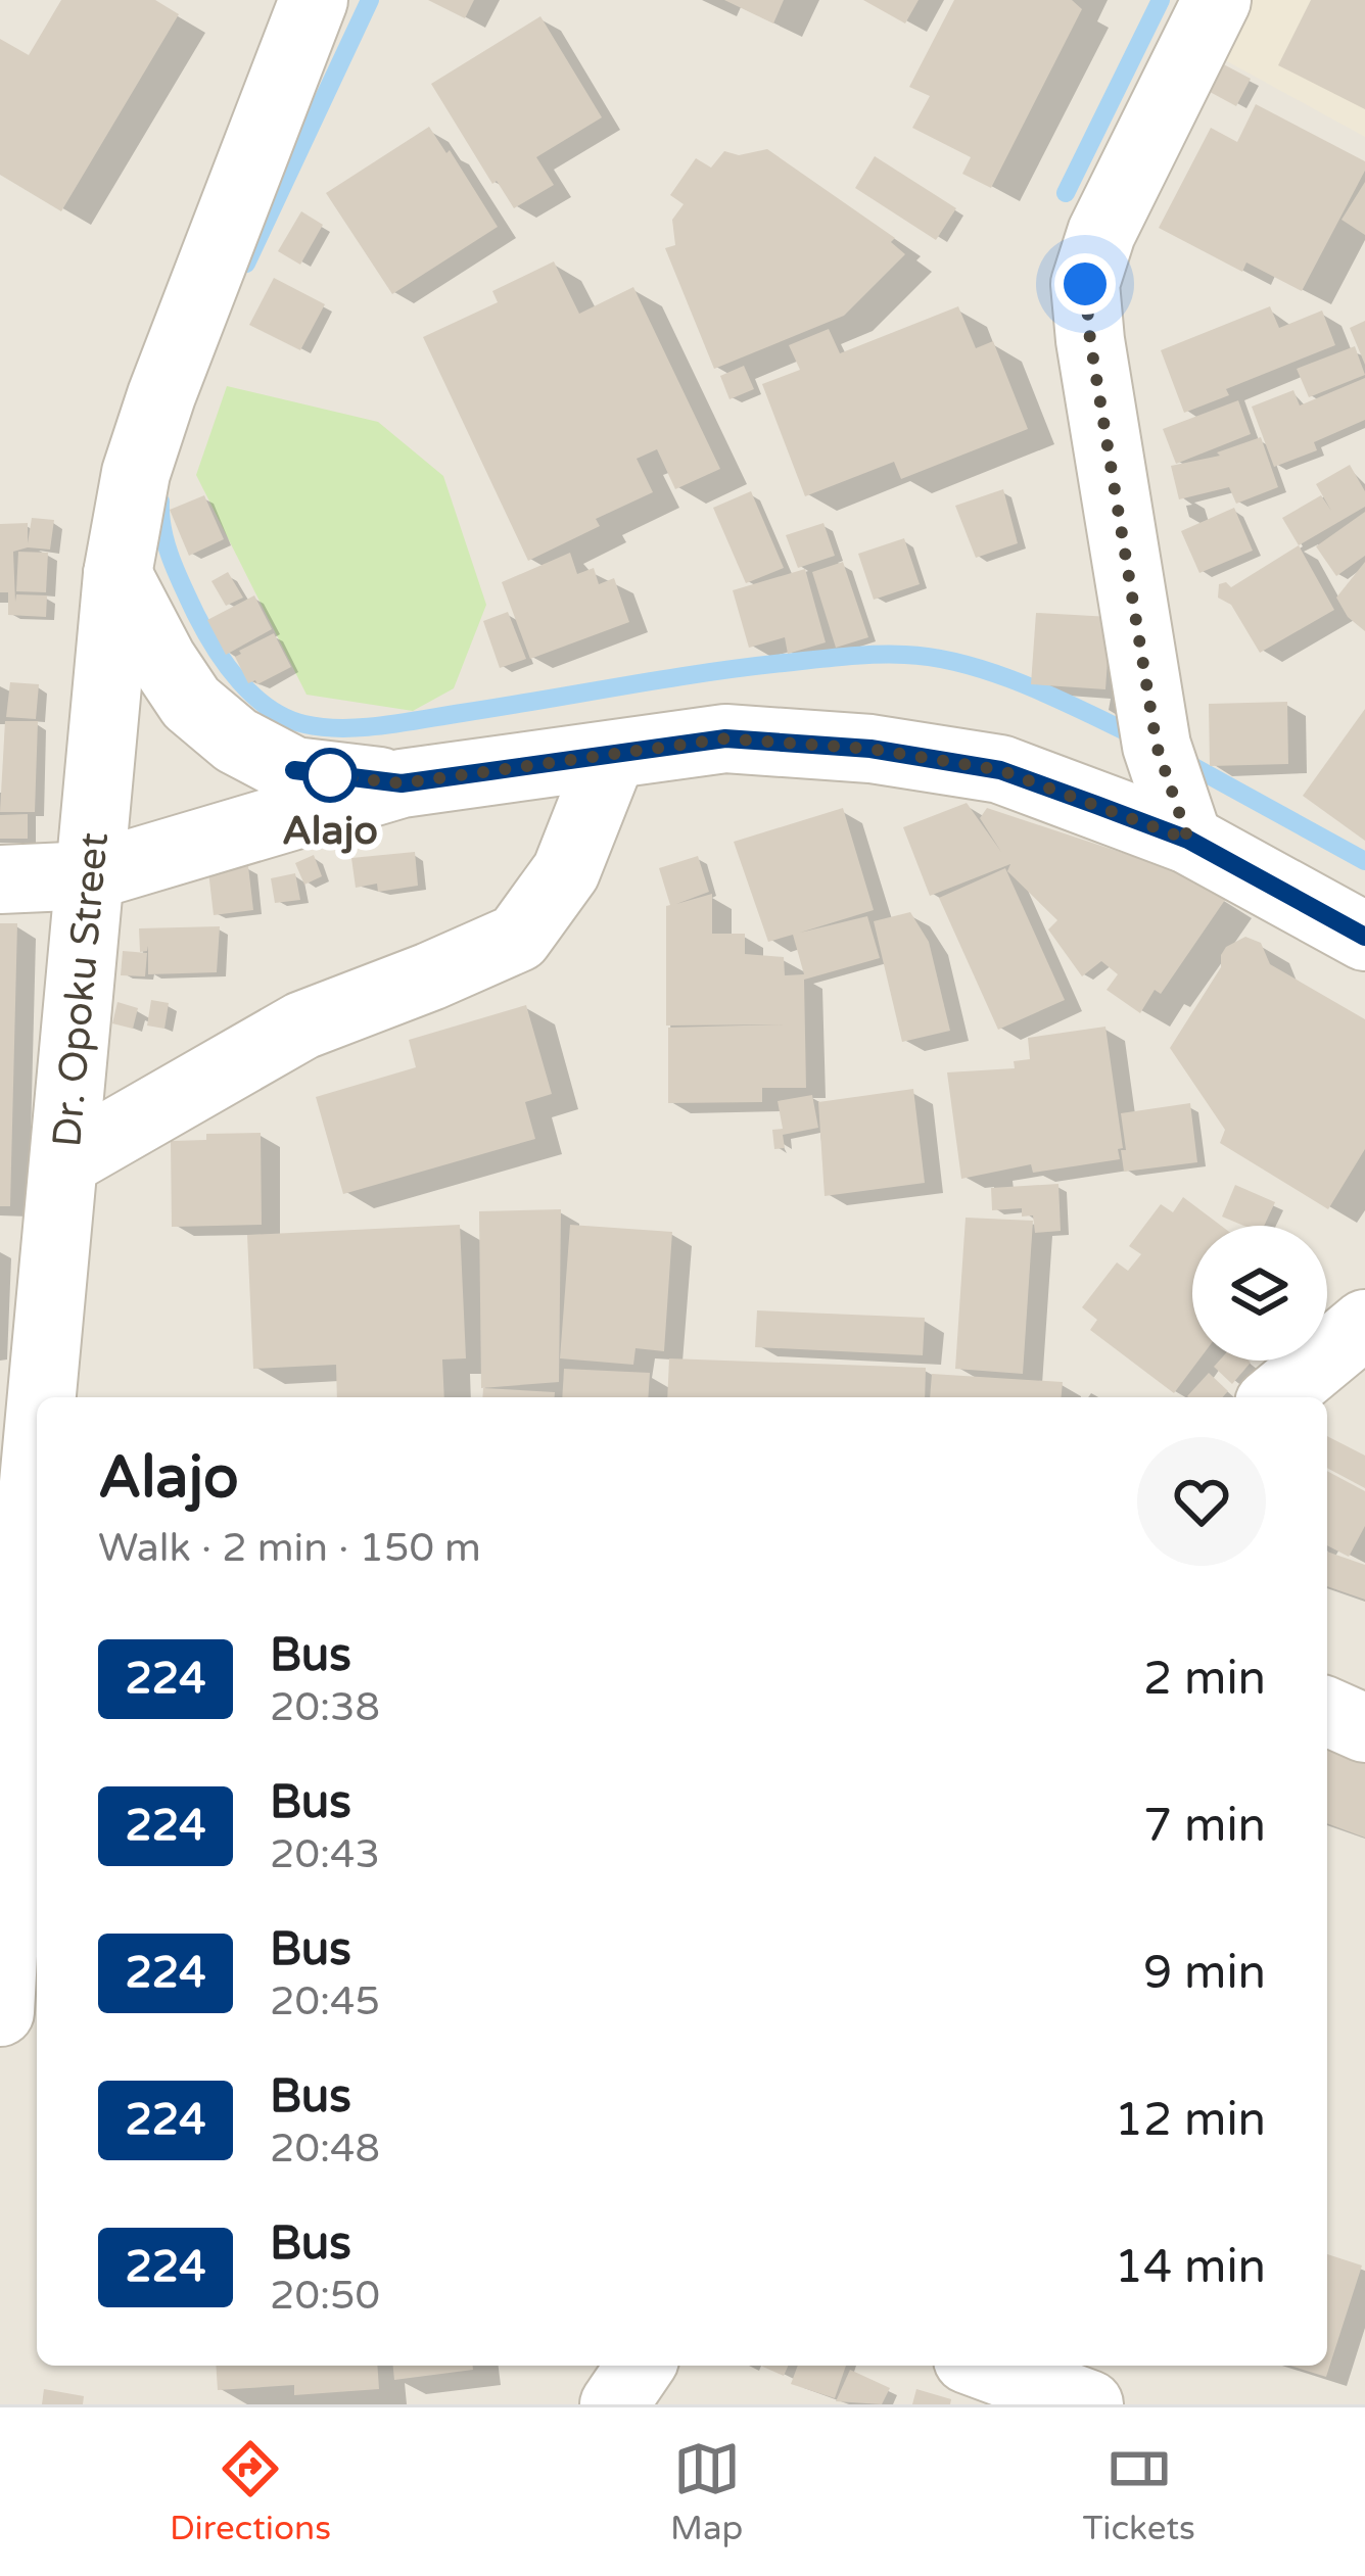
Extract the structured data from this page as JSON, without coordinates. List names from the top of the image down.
{
  "streets": {
    "street": ["Dr. Opoku Street"]
  },
  "places": ["Alajo"],
  "lines": ["bus line 224"],
  "page": {
    "heading": ["Alajo", "Walk · 2 min · 150 m"],
    "list": [
      {
        "mark": "224",
        "name": "Bus",
        "note": "20:38",
        "value": "2 min"
      },
      {
        "mark": "224",
        "name": "Bus",
        "note": "20:43",
        "value": "7 min"
      },
      {
        "mark": "224",
        "name": "Bus",
        "note": "20:45",
        "value": "9 min"
      },
      {
        "mark": "224",
        "name": "Bus",
        "note": "20:48",
        "value": "12 min"
      },
      {
        "mark": "224",
        "name": "Bus",
        "note": "20:50",
        "value": "14 min"
      }
    ],
    "tabs": ["Directions", "Map", "Tickets"]
  }
}
